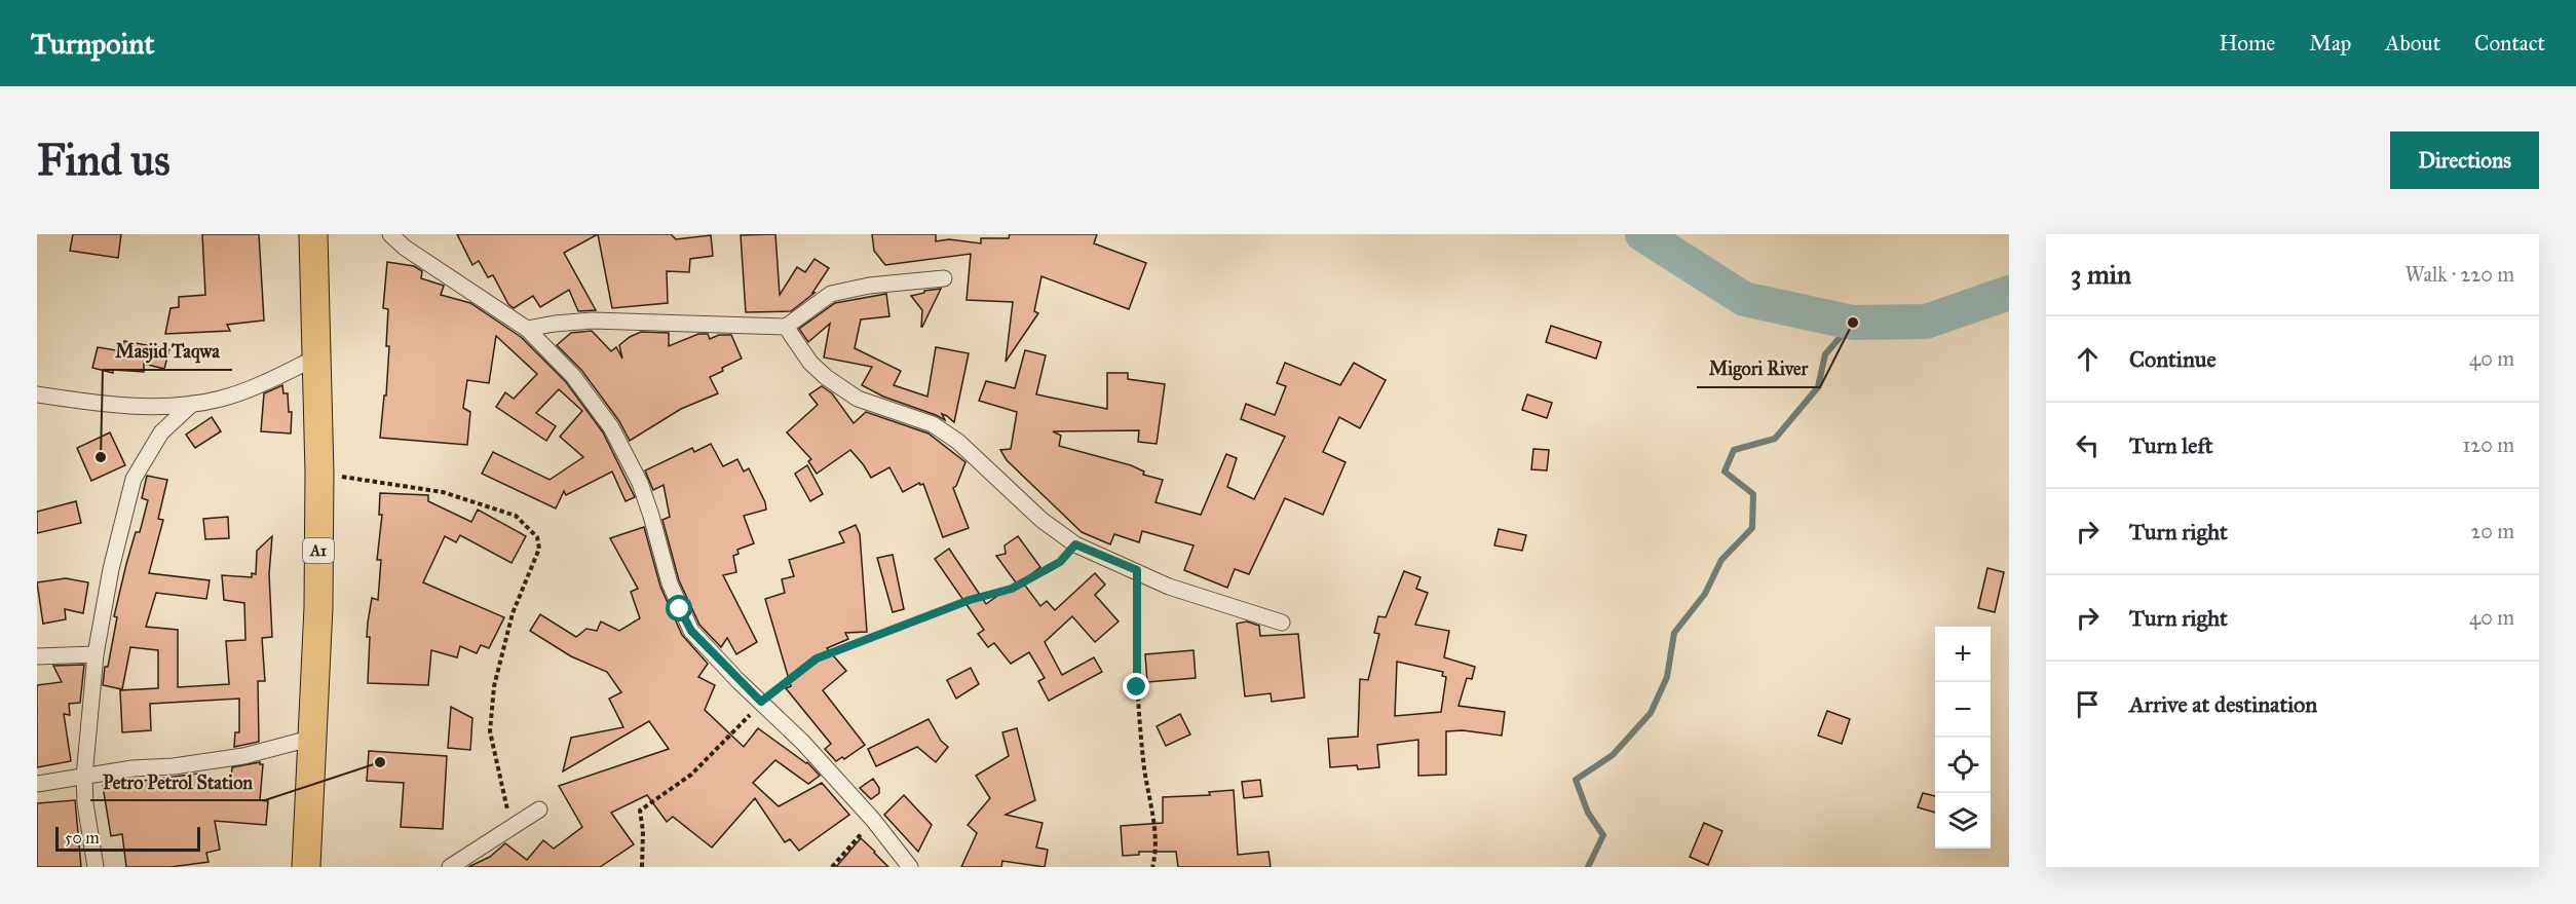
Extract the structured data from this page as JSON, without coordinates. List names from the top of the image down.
{
  "streets": {
    "highway": ["A1"]
  },
  "places": ["Migori River", "Masjid Taqwa", "Petro Petrol Station"],
  "scale_bar": "50 m",
  "page": {
    "header": "Turnpoint",
    "nav": [
      "Home",
      "Map",
      "About",
      "Contact"
    ],
    "buttons": "Directions",
    "title": "Find us",
    "heading": ["3 min", "Walk · 220 m"],
    "list": [
      ["Continue", "40 m"],
      ["Turn left", "120 m"],
      ["Turn right", "20 m"],
      ["Turn right", "40 m"],
      "Arrive at destination"
    ],
    "map_buttons": ["+", "−"],
    "scale": "50 m"
  }
}
